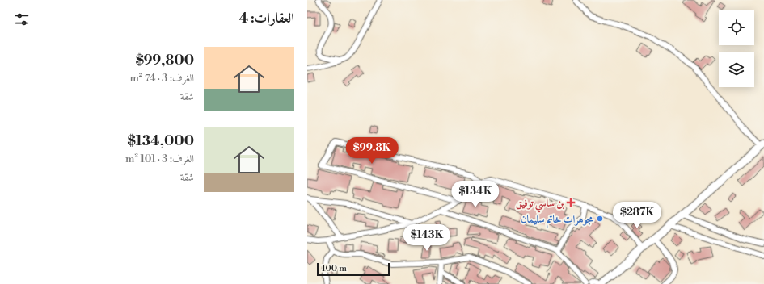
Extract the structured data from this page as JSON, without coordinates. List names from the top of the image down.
{
  "places": {
    "health": ["بن ساسي توفيق"],
    "other": ["مجوهرات خاتم سليمان"]
  },
  "scale_bar": "100 m",
  "page": {
    "heading": "العقارات: 4",
    "list": [
      {
        "name": "$99,800",
        "note": "الغرف: 3 · 74 m² · شقة"
      },
      {
        "name": "$134,000",
        "note": "الغرف: 3 · 101 m² · شقة"
      }
    ],
    "price": [
      "$99.8K",
      "$134K",
      "$287K",
      "$143K"
    ],
    "scale": "100 m"
  }
}
